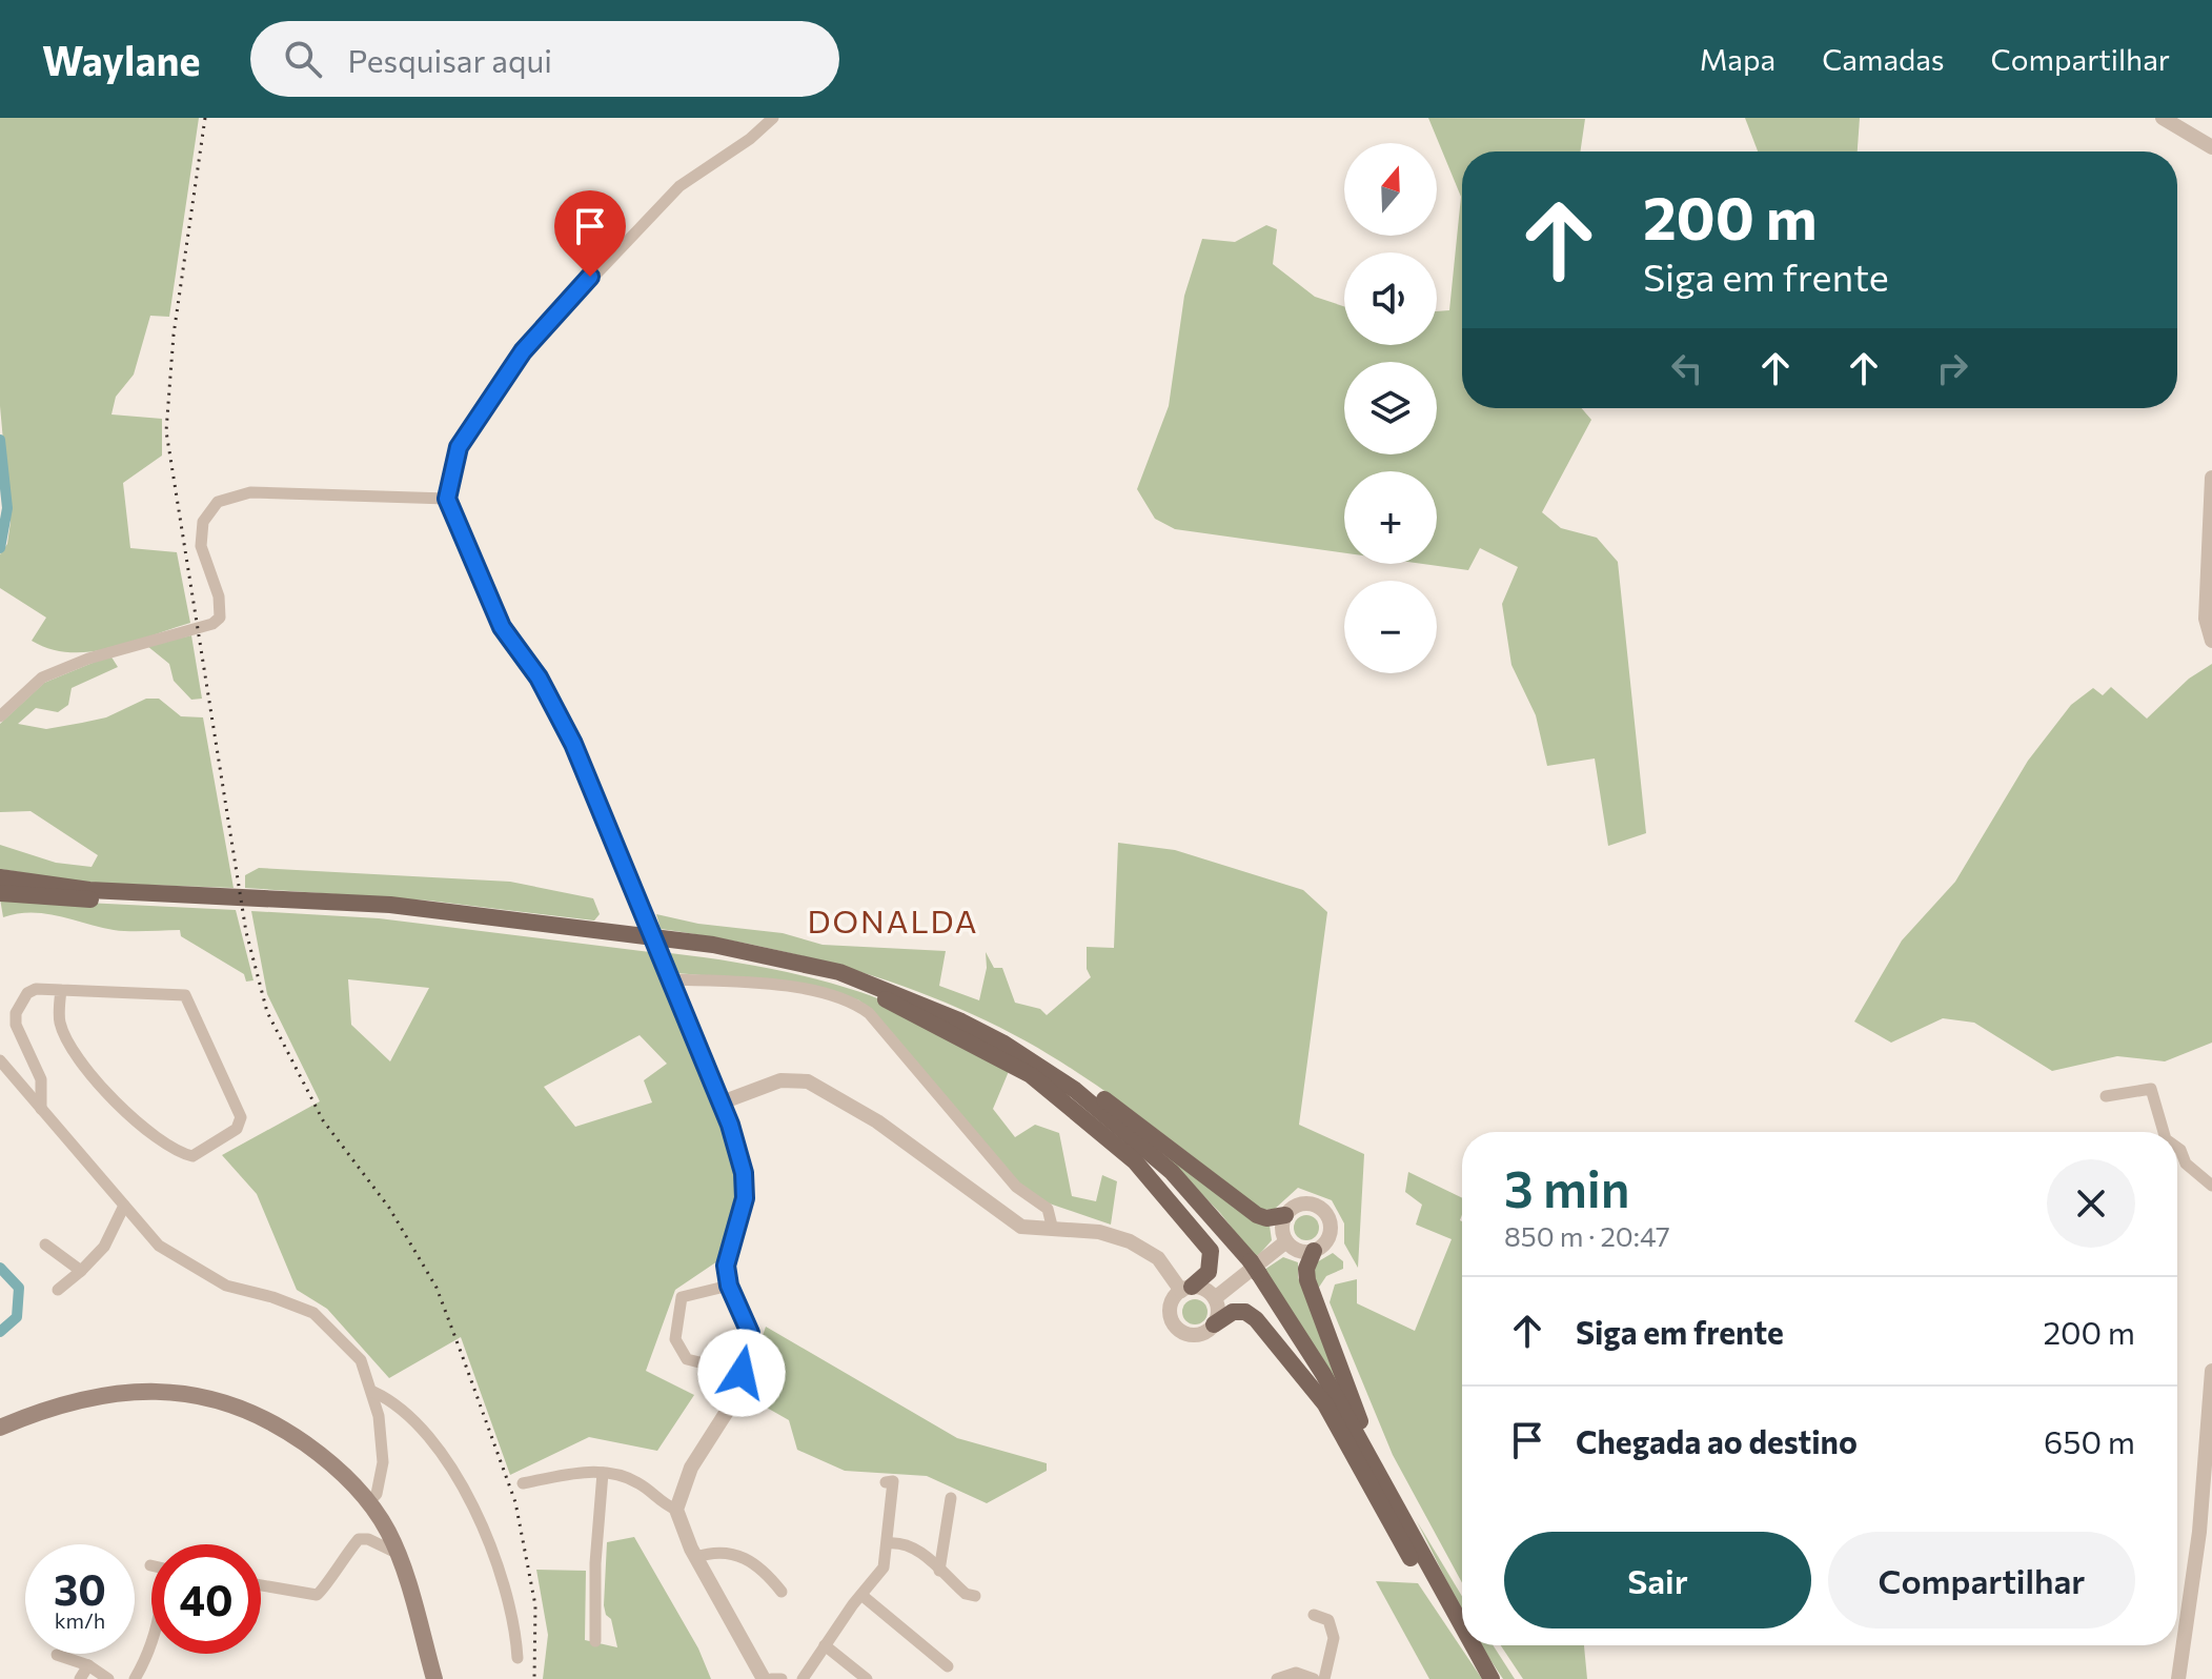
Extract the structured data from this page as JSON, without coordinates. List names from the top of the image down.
{
  "districts": ["DONALDA"],
  "north": "top",
  "page": {
    "header": "Waylane",
    "search": "Pesquisar aqui",
    "nav": ["Mapa", "Camadas", "Compartilhar"],
    "map_buttons": ["+", "−"],
    "turn": ["200 m", "Siga em frente"],
    "heading": ["3 min", "850 m · 20:47"],
    "list": [
      {
        "name": "Siga em frente",
        "value": "200 m"
      },
      {
        "name": "Chegada ao destino",
        "value": "650 m"
      }
    ],
    "buttons": ["Sair", "Compartilhar"],
    "speed": "30 km/h",
    "limit": "40"
  }
}
